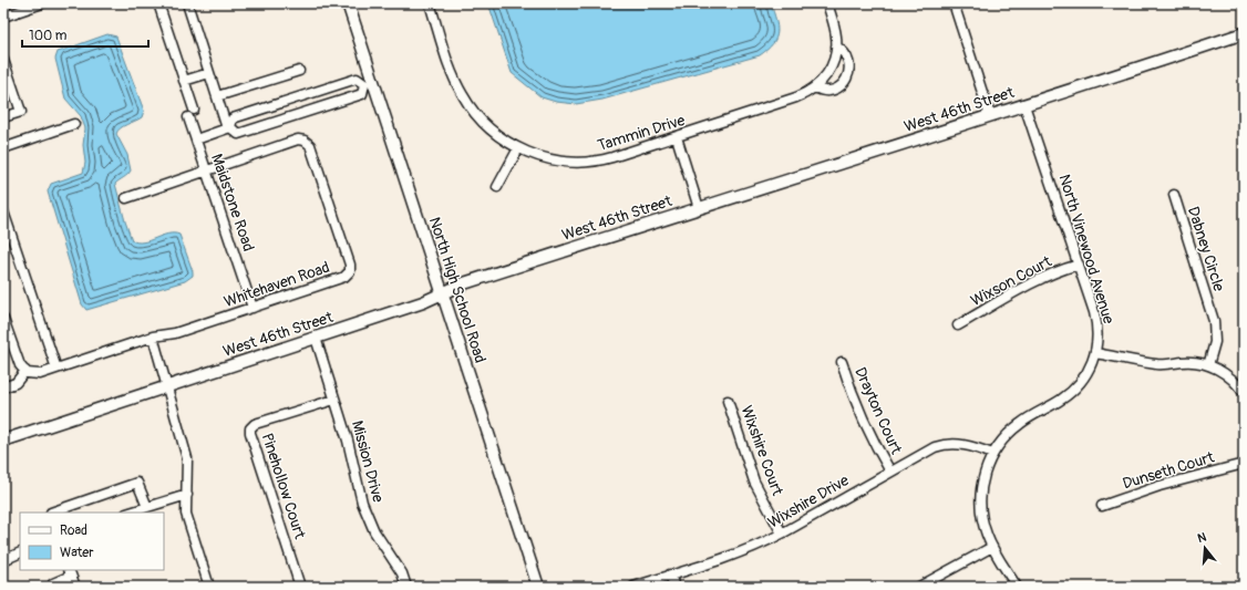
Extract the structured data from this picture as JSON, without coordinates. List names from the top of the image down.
{
  "streets": {
    "street": [
      "West 46th Street",
      "Tammin Drive",
      "Maidstone Road",
      "North Vinewood Avenue",
      "Dabney Circle",
      "Wixson Court",
      "Whitehaven Road",
      "North High School Road",
      "Drayton Court",
      "Wixshire Court",
      "Mission Drive",
      "Dunseth Court",
      "Pinehollow Court",
      "Wixshire Drive"
    ]
  },
  "crossings": [
    ["West 46th Street", "North Vinewood Avenue"],
    ["West 46th Street", "North High School Road"],
    ["West 46th Street", "Mission Drive"],
    ["Maidstone Road", "Whitehaven Road"],
    ["Maidstone Road", "North High School Road"],
    ["North Vinewood Avenue", "Wixson Court"],
    ["North Vinewood Avenue", "Wixshire Drive"],
    ["Drayton Court", "Wixshire Drive"],
    ["Wixshire Court", "Wixshire Drive"],
    ["Mission Drive", "Pinehollow Court"]
  ],
  "legend": ["Road", "Water"],
  "scale_bar": "100 m",
  "north": "top"
}
